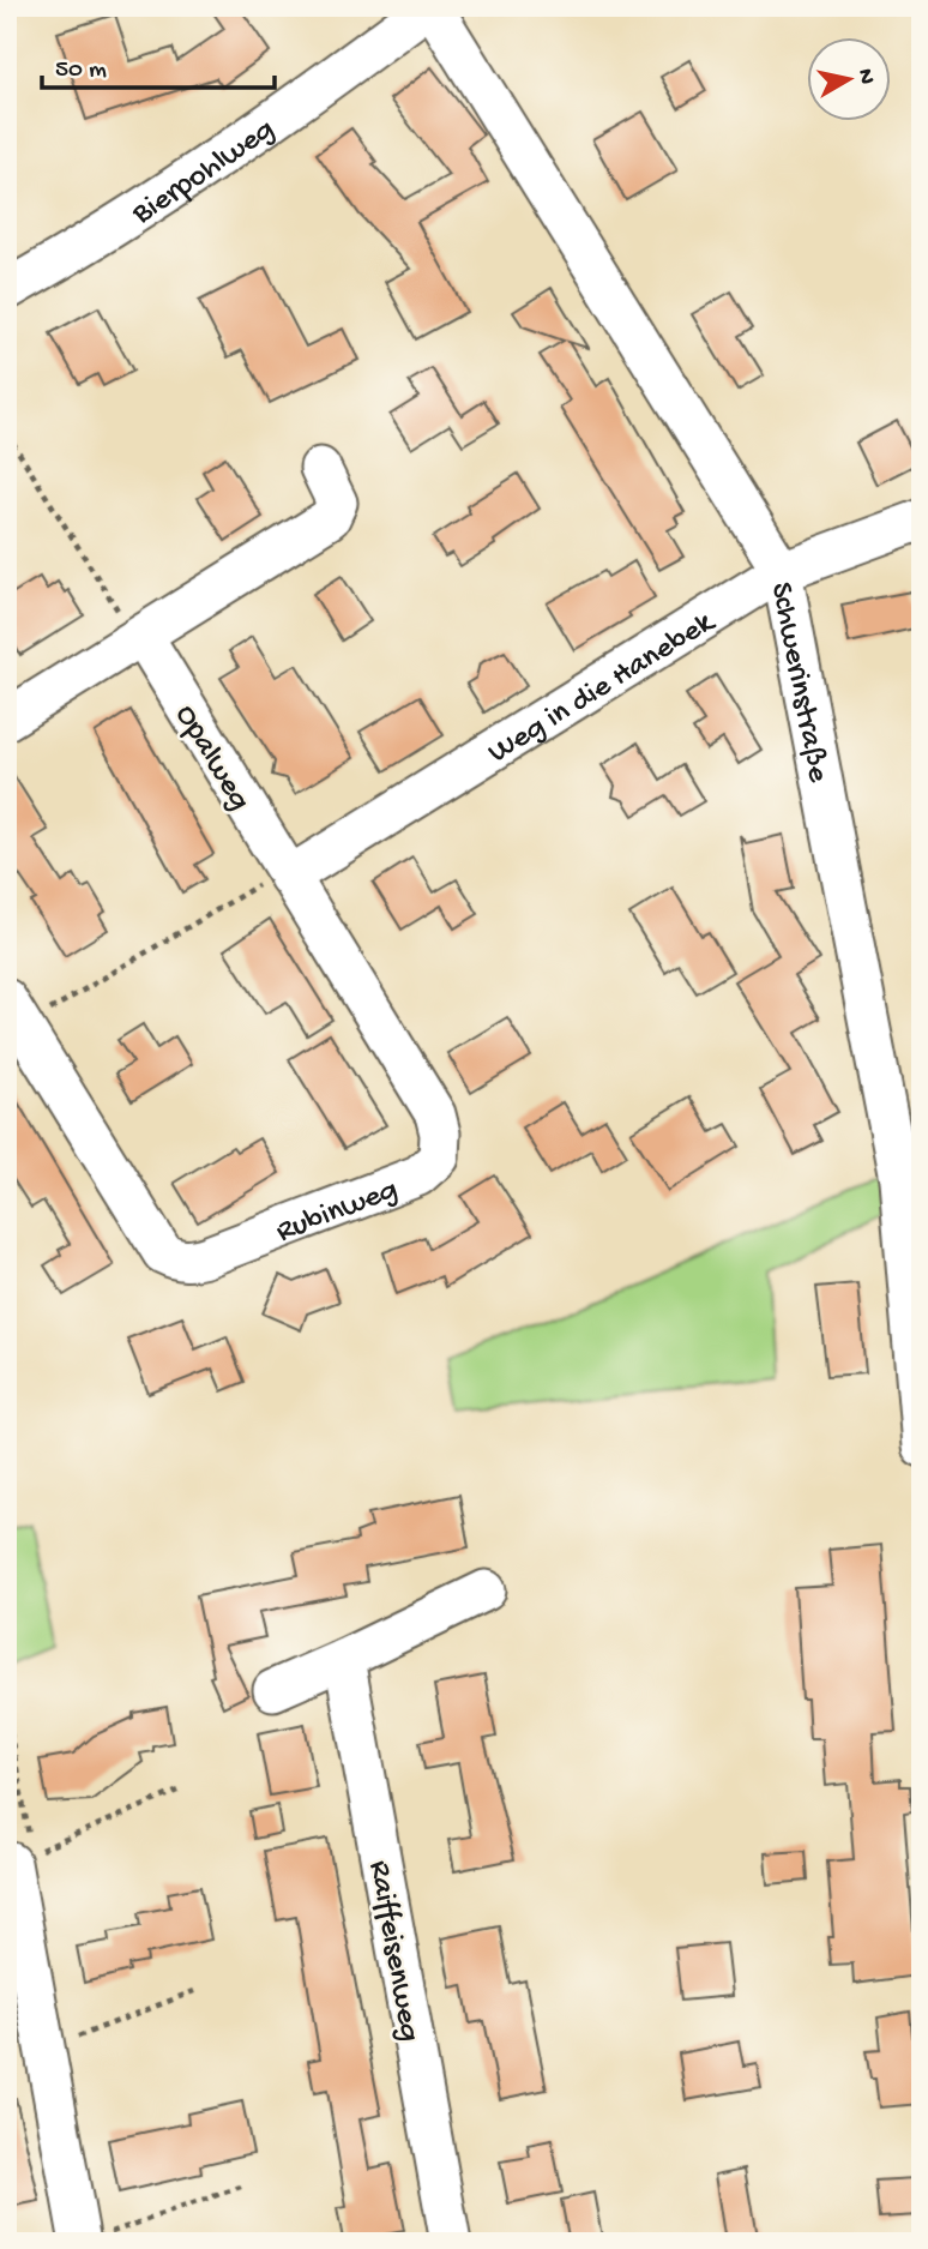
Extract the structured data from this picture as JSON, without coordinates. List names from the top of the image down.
{
  "streets": {
    "street": [
      "Bierpohlweg",
      "Schwerinstraße",
      "Weg in die Hanebek",
      "Opalweg",
      "Rubinweg",
      "Raiffeisenweg"
    ]
  },
  "crossings": [
    ["Bierpohlweg", "Schwerinstraße"],
    ["Schwerinstraße", "Weg in die Hanebek"],
    ["Weg in die Hanebek", "Opalweg"],
    ["Weg in die Hanebek", "Rubinweg"],
    ["Opalweg", "Rubinweg"]
  ],
  "scale_bar": "50 m",
  "north": "right"
}
